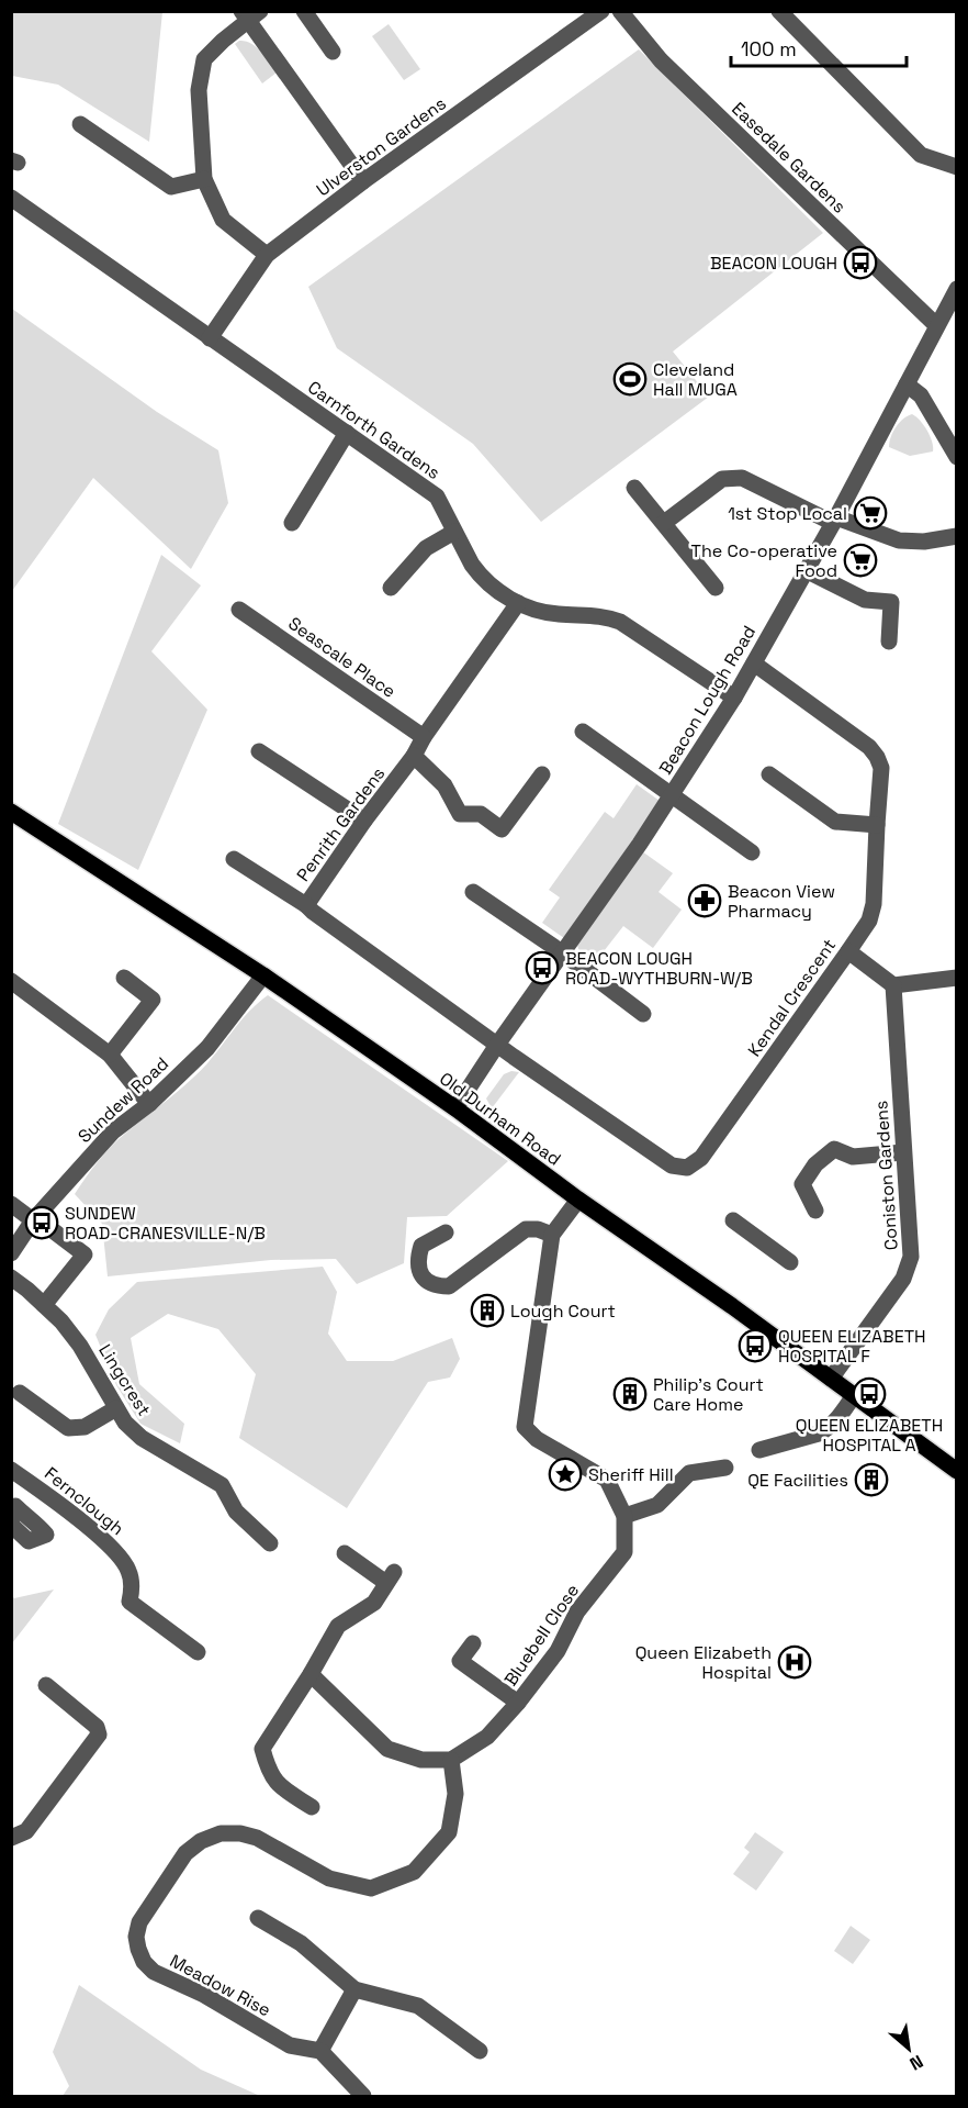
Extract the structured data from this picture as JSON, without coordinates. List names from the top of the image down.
{
  "streets": {
    "main road": ["Old Durham Road"],
    "street": [
      "Ulverston Gardens",
      "Easedale Gardens",
      "Carnforth Gardens",
      "Seascale Place",
      "Beacon Lough Road",
      "Penrith Gardens",
      "Kendal Crescent",
      "Sundew Road",
      "Coniston Gardens",
      "Lingcrest",
      "Fernclough",
      "Bluebell Close",
      "Meadow Rise"
    ]
  },
  "crossings": [
    ["Ulverston Gardens", "Carnforth Gardens"],
    ["Easedale Gardens", "Beacon Lough Road"],
    ["Carnforth Gardens", "Beacon Lough Road"],
    ["Carnforth Gardens", "Penrith Gardens"],
    ["Seascale Place", "Penrith Gardens"],
    ["Beacon Lough Road", "Penrith Gardens"],
    ["Beacon Lough Road", "Kendal Crescent"],
    ["Beacon Lough Road", "Old Durham Road"],
    ["Penrith Gardens", "Kendal Crescent"],
    ["Sundew Road", "Old Durham Road"],
    ["Old Durham Road", "Coniston Gardens"],
    ["Old Durham Road", "Bluebell Close"],
    ["Bluebell Close", "Meadow Rise"]
  ],
  "places": {
    "bus stop": [
      "BEACON LOUGH",
      "BEACON LOUGH ROAD-WYTHBURN-W/B",
      "SUNDEW ROAD-CRANESVILLE-N/B",
      "QUEEN ELIZABETH HOSPITAL F",
      "QUEEN ELIZABETH HOSPITAL A"
    ],
    "sports": ["Cleveland Hall MUGA"],
    "supermarket": ["1st Stop Local", "The Co-operative Food"],
    "pharmacy": ["Beacon View Pharmacy"],
    "building": ["Lough Court", "Philip's Court Care Home", "QE Facilities"],
    "place": ["Sheriff Hill"],
    "hospital": ["Queen Elizabeth Hospital"]
  },
  "scale_bar": "100 m",
  "north": "bottom right"
}
